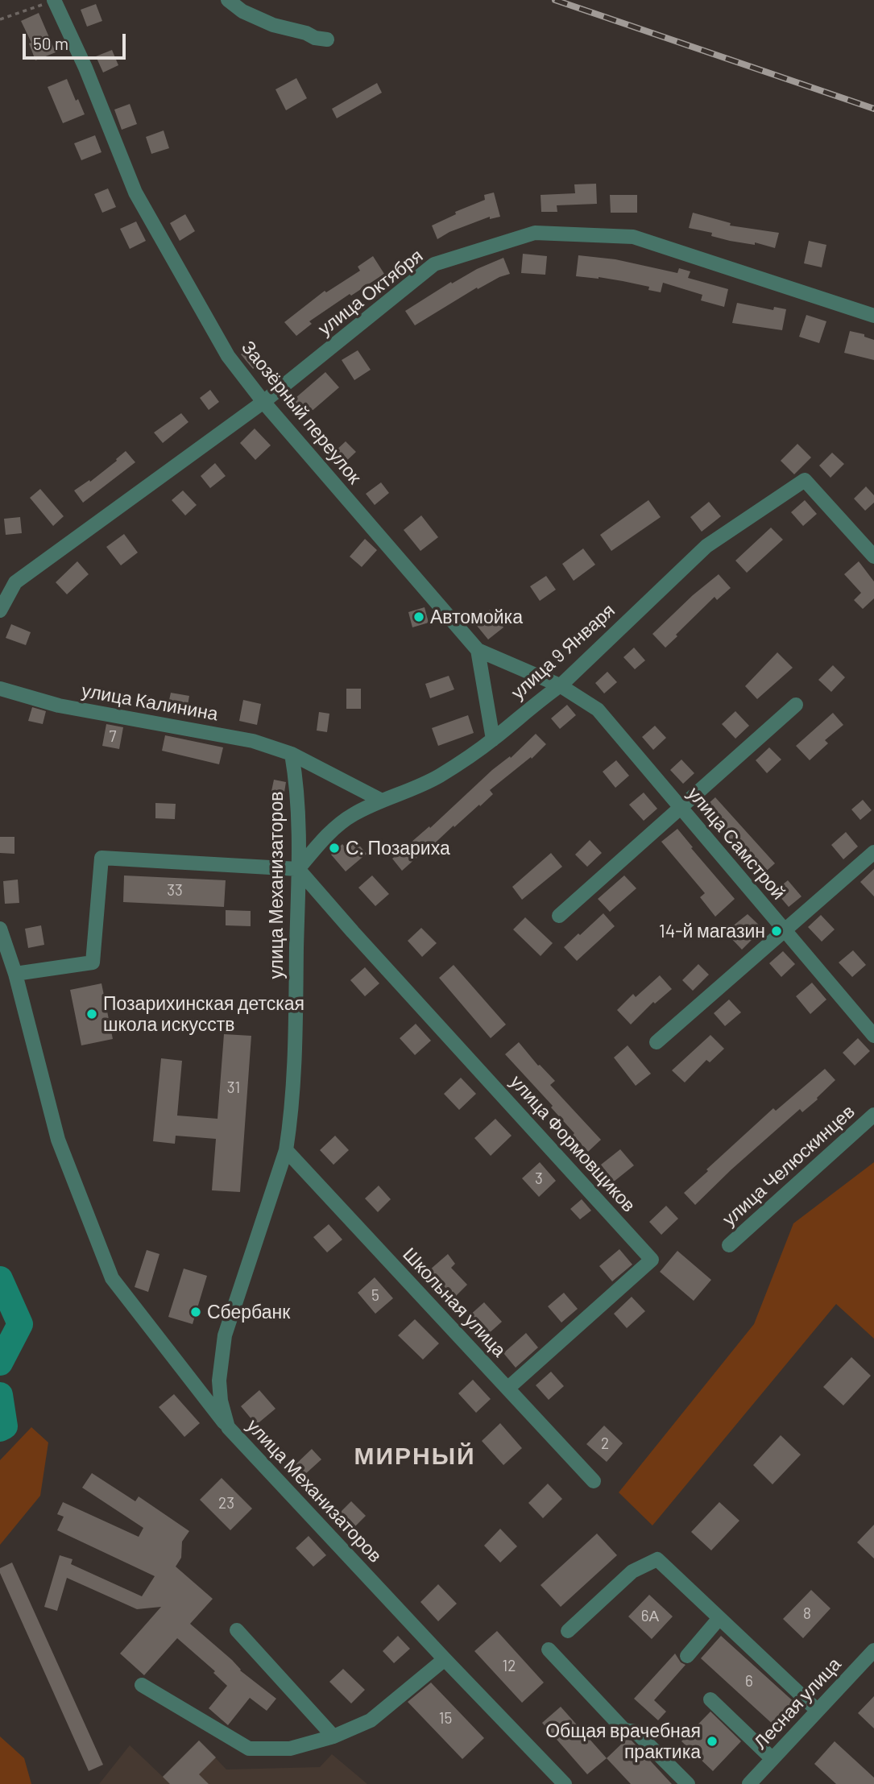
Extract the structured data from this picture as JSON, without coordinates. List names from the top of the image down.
{
  "streets": {
    "street": [
      "улица Октября",
      "Заозёрный переулок",
      "улица 9 Января",
      "улица Калинина",
      "улица Самстрой",
      "улица Механизаторов",
      "улица Формовщиков",
      "улица Челюскинцев",
      "Школьная улица",
      "Лесная улица"
    ]
  },
  "crossings": [
    ["улица Октября", "Заозёрный переулок"],
    ["Заозёрный переулок", "улица 9 Января"],
    ["Заозёрный переулок", "улица Самстрой"],
    ["улица 9 Января", "улица Калинина"],
    ["улица 9 Января", "улица Самстрой"],
    ["улица 9 Января", "улица Механизаторов"],
    ["улица 9 Января", "улица Формовщиков"],
    ["улица Калинина", "улица Механизаторов"],
    ["улица Механизаторов", "улица Формовщиков"],
    ["улица Механизаторов", "Школьная улица"],
    ["улица Формовщиков", "Школьная улица"]
  ],
  "districts": ["МИРНЫЙ"],
  "places": [
    "Автомойка",
    "С. Позариха",
    "14-й магазин",
    "Позарихинская детская школа искусств",
    "Сбербанк",
    "Общая врачебная практика"
  ],
  "house_numbers": [
    "7",
    "33",
    "31",
    "3",
    "5",
    "2",
    "23",
    "8",
    "6А",
    "12",
    "6",
    "15"
  ],
  "scale_bar": "50 m"
}
